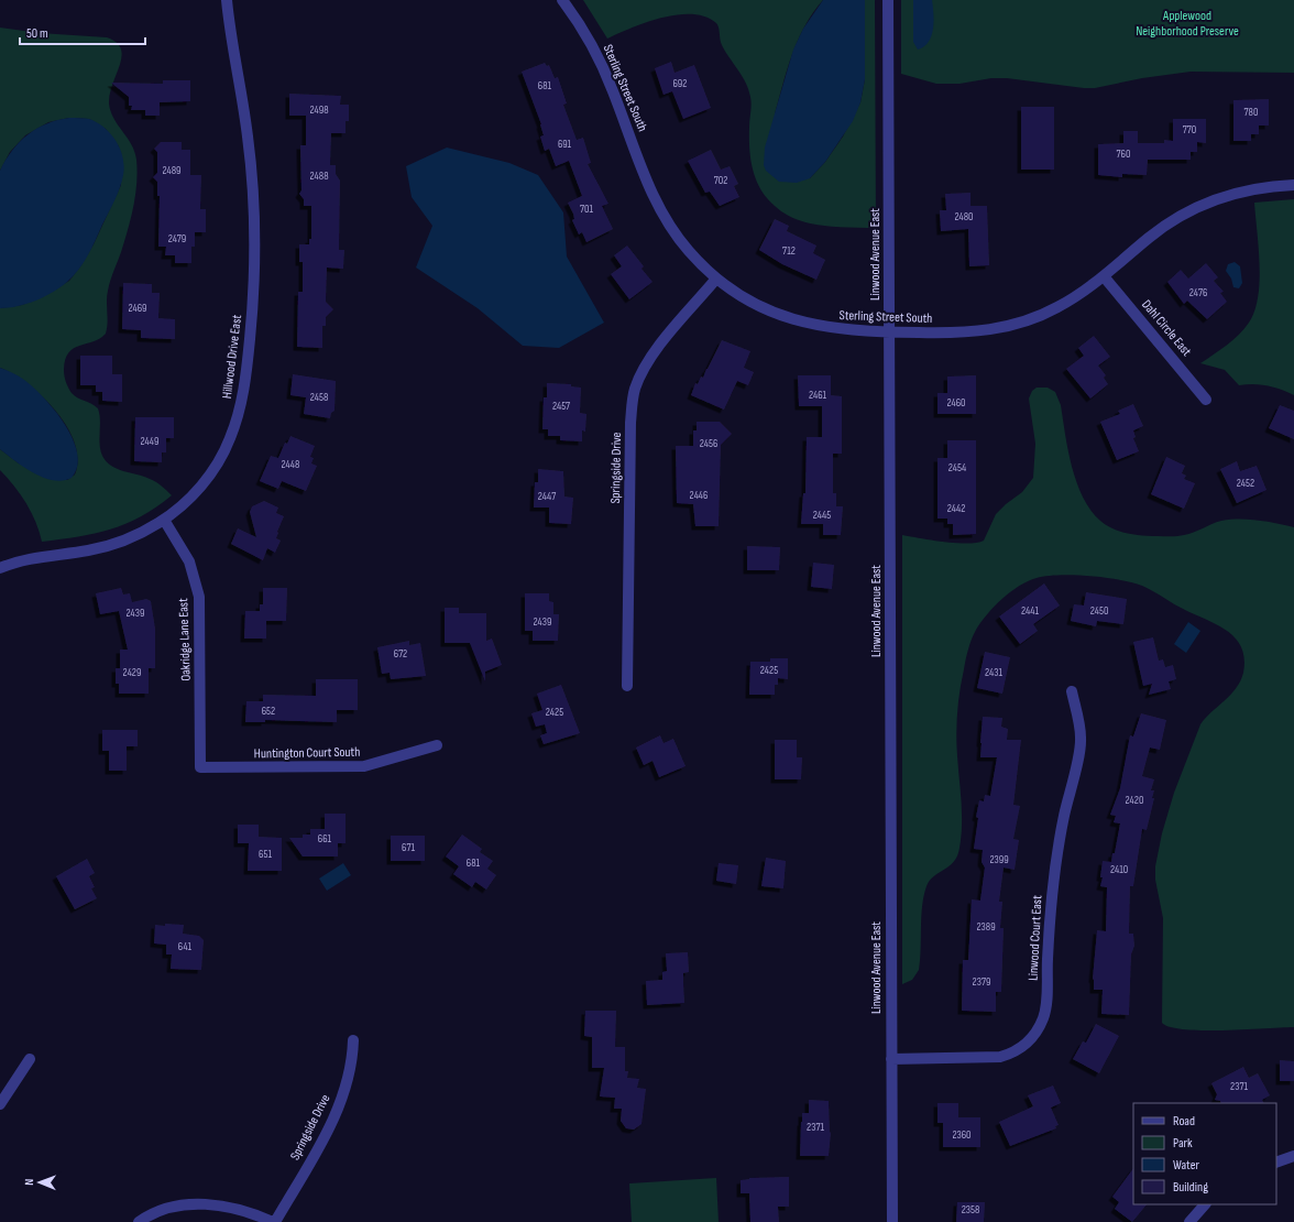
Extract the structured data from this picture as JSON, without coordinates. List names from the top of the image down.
{
  "streets": {
    "street": [
      "Sterling Street South",
      "Linwood Avenue East",
      "Dahl Circle East",
      "Hillwood Drive East",
      "Springside Drive",
      "Oakridge Lane East",
      "Huntington Court South",
      "Linwood Court East"
    ]
  },
  "crossings": [
    ["Sterling Street South", "Linwood Avenue East"],
    ["Sterling Street South", "Dahl Circle East"],
    ["Sterling Street South", "Springside Drive"],
    ["Linwood Avenue East", "Linwood Court East"],
    ["Hillwood Drive East", "Oakridge Lane East"],
    ["Oakridge Lane East", "Huntington Court South"]
  ],
  "parks": ["Applewood Neighborhood Preserve"],
  "house_numbers": [
    "692",
    "681",
    "2498",
    "780",
    "770",
    "691",
    "760",
    "2489",
    "2488",
    "702",
    "701",
    "2480",
    "2479",
    "712",
    "2476",
    "2469",
    "2461",
    "2458",
    "2460",
    "2457",
    "2449",
    "2456",
    "2448",
    "2454",
    "2452",
    "2446",
    "2447",
    "2442",
    "2445",
    "2441",
    "2450",
    "2439",
    "2439",
    "672",
    "2425",
    "2429",
    "2431",
    "652",
    "2425",
    "2420",
    "661",
    "671",
    "651",
    "2399",
    "681",
    "2410",
    "2389",
    "641",
    "2379",
    "2371",
    "2371",
    "2360",
    "2358"
  ],
  "legend": [
    "Road",
    "Park",
    "Water",
    "Building"
  ],
  "scale_bar": "50 m",
  "north": "left"
}
